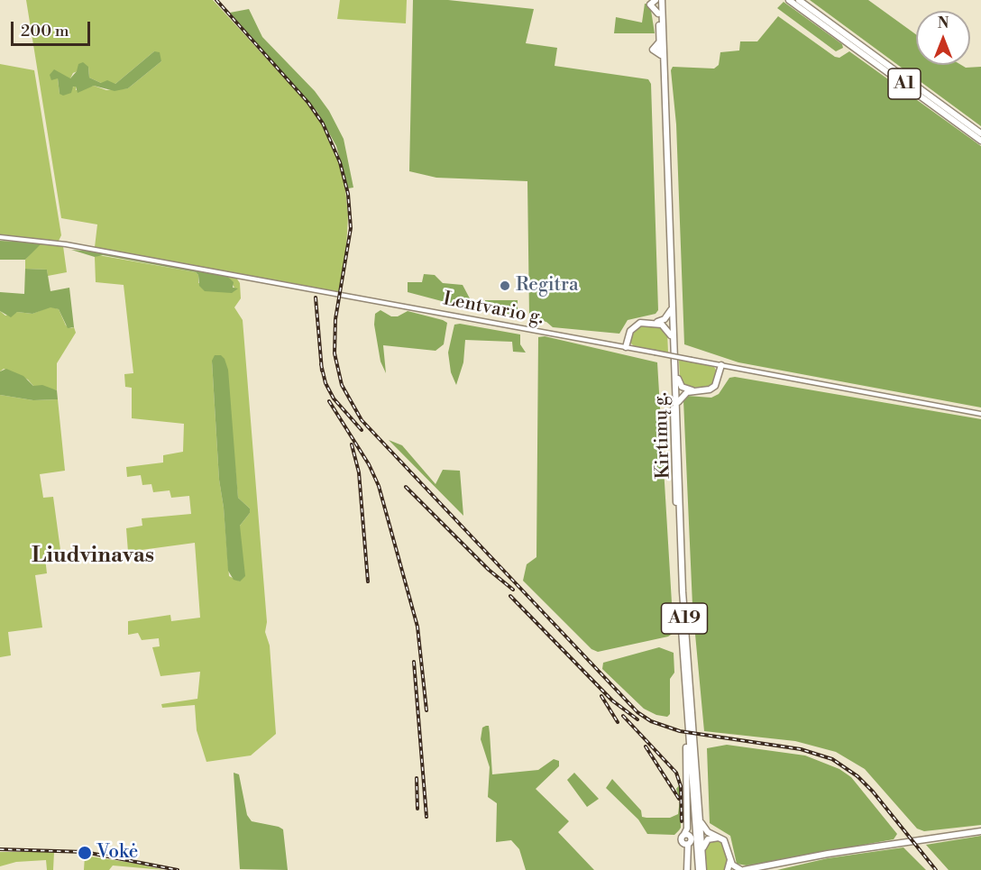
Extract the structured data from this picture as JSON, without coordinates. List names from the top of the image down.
{
  "streets": {
    "highway": ["A1", "Kirtimų g.", "A19"],
    "main road": ["Lentvario g."]
  },
  "districts": ["Liudvinavas"],
  "places": ["Regitra", "Vokė"],
  "scale_bar": "200 m",
  "north": "top"
}
